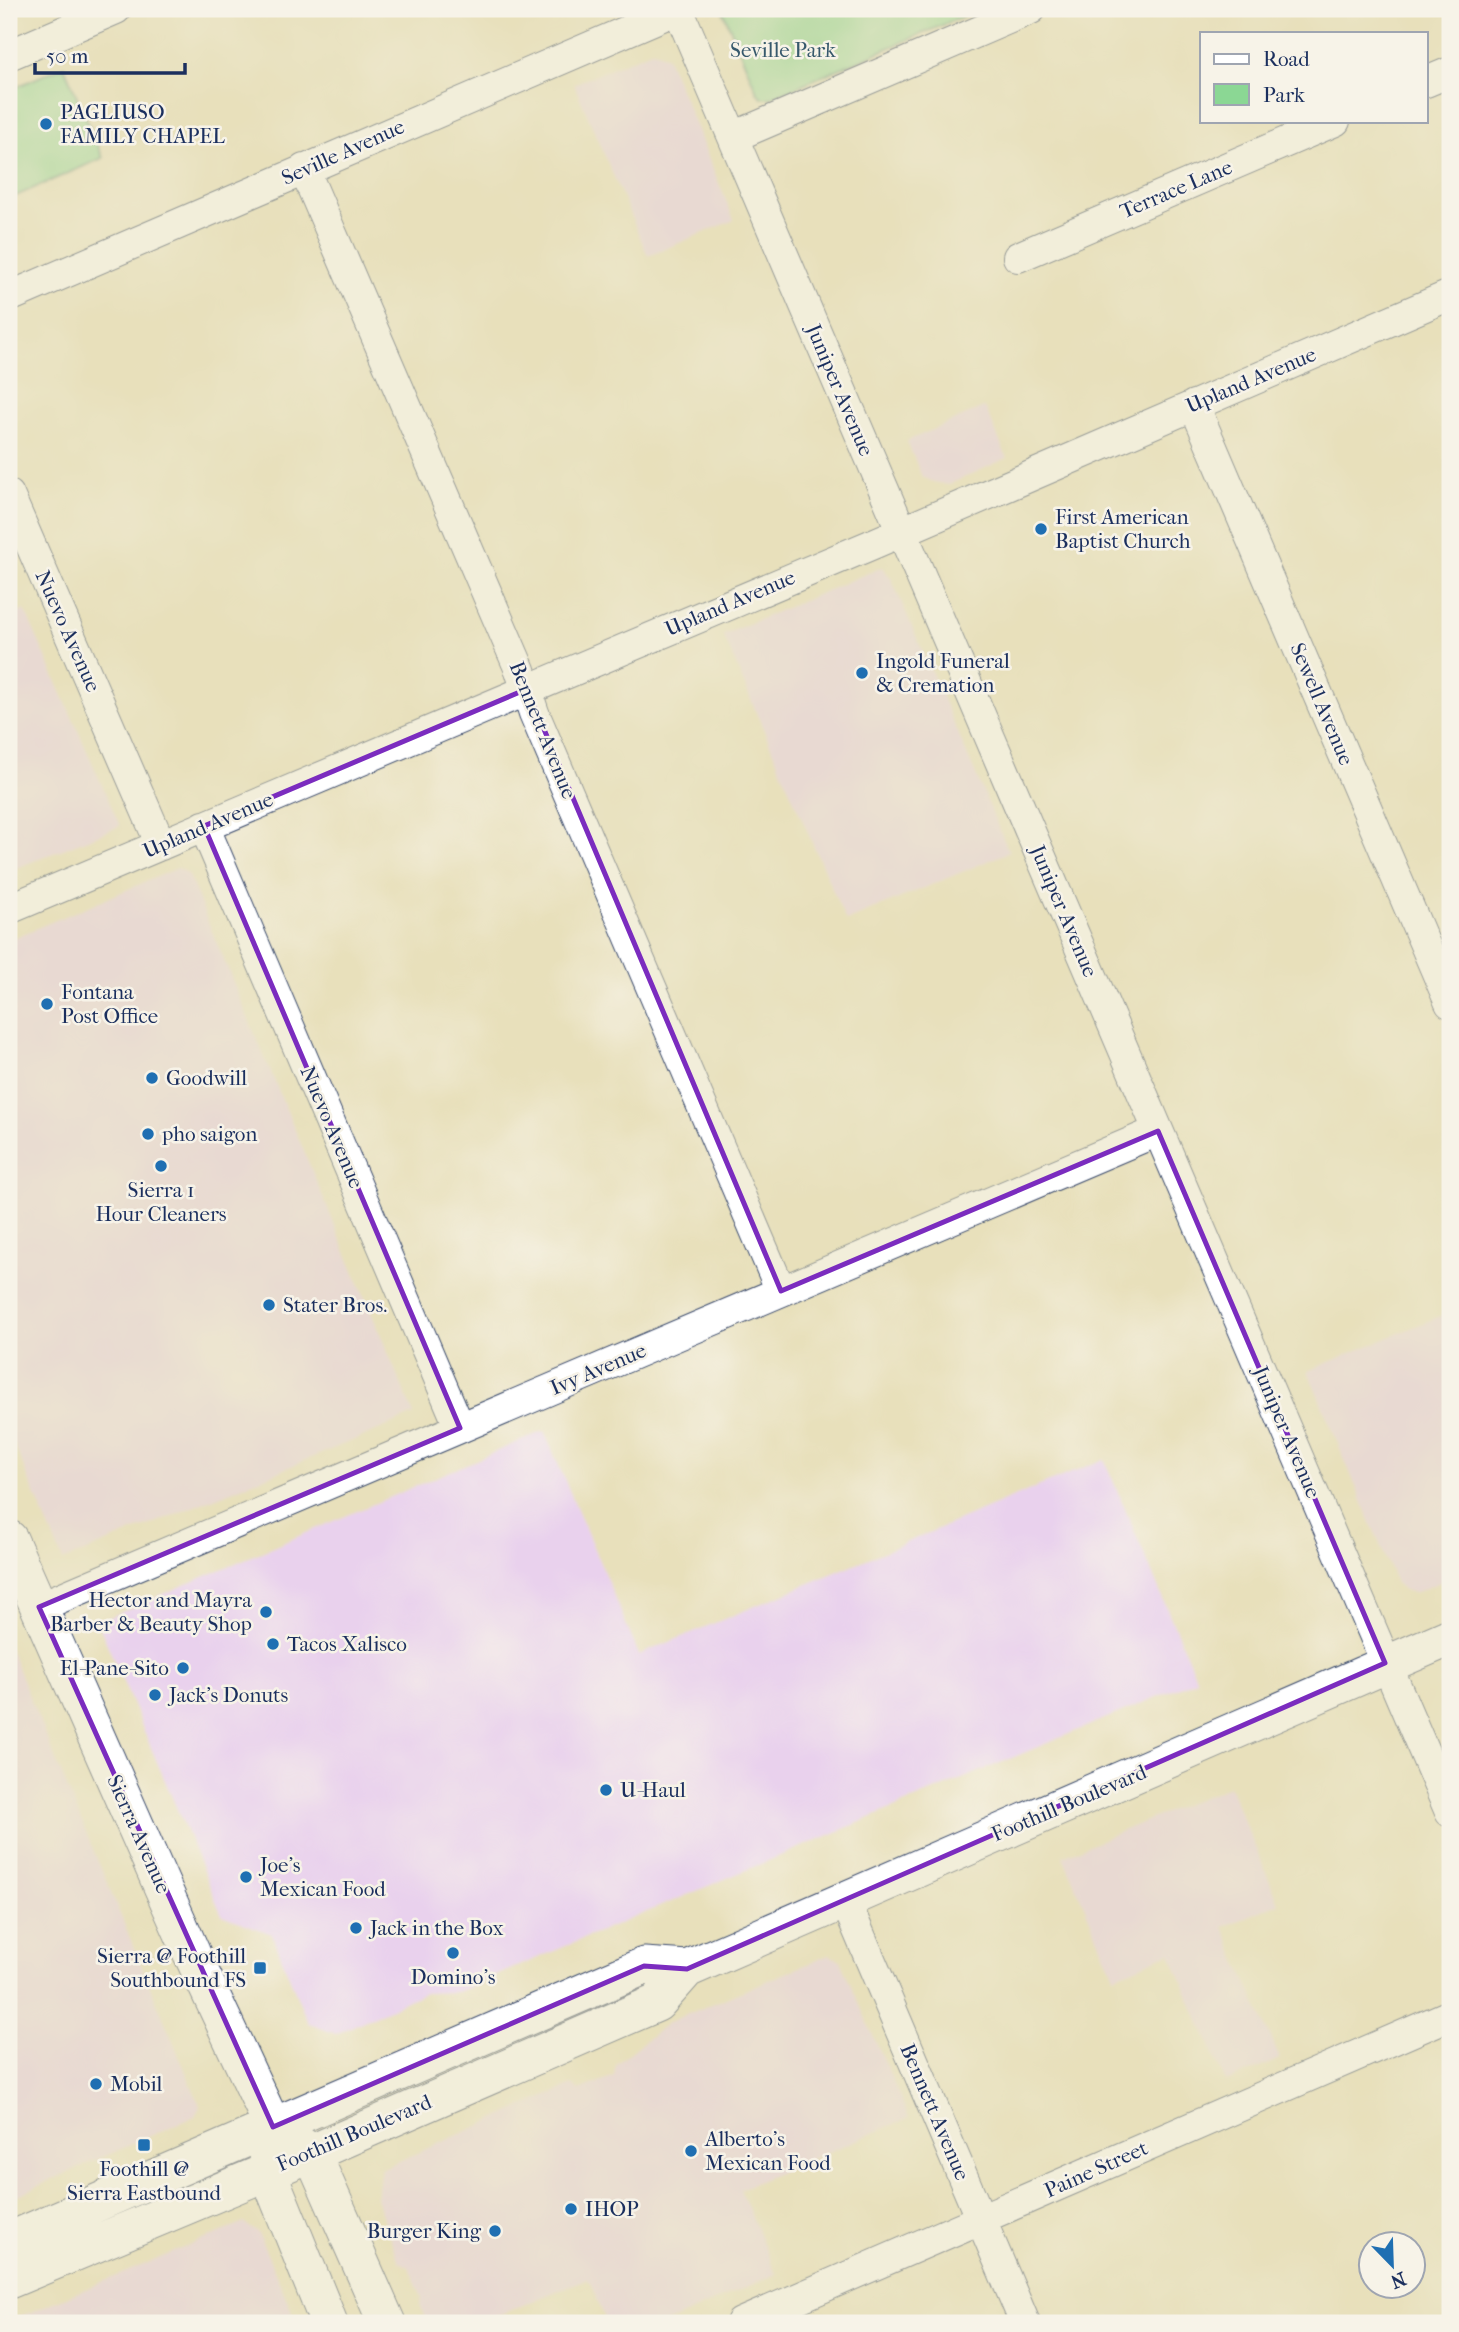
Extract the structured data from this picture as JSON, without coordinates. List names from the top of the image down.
{
  "streets": {
    "main road": ["Foothill Boulevard", "Sierra Avenue"],
    "street": [
      "Seville Avenue",
      "Terrace Lane",
      "Upland Avenue",
      "Juniper Avenue",
      "Nuevo Avenue",
      "Sewell Avenue",
      "Bennett Avenue",
      "Ivy Avenue",
      "Paine Street"
    ]
  },
  "crossings": [
    ["Seville Avenue", "Juniper Avenue"],
    ["Seville Avenue", "Bennett Avenue"],
    ["Upland Avenue", "Juniper Avenue"],
    ["Upland Avenue", "Nuevo Avenue"],
    ["Upland Avenue", "Sewell Avenue"],
    ["Upland Avenue", "Bennett Avenue"],
    ["Juniper Avenue", "Ivy Avenue"],
    ["Juniper Avenue", "Foothill Boulevard"],
    ["Nuevo Avenue", "Ivy Avenue"],
    ["Bennett Avenue", "Ivy Avenue"],
    ["Bennett Avenue", "Foothill Boulevard"],
    ["Bennett Avenue", "Paine Street"],
    ["Ivy Avenue", "Sierra Avenue"],
    ["Foothill Boulevard", "Sierra Avenue"]
  ],
  "parks": ["Seville Park"],
  "places": {
    "other": [
      "PAGLIUSO FAMILY CHAPEL",
      "First American Baptist Church",
      "Ingold Funeral & Cremation",
      "Fontana Post Office",
      "Goodwill",
      "pho saigon",
      "Sierra 1 Hour Cleaners",
      "Stater Bros.",
      "Hector and Mayra Barber & Beauty Shop",
      "Tacos Xalisco",
      "El-Pane-Sito",
      "Jack's Donuts",
      "U-Haul",
      "Joe's Mexican Food",
      "Jack in the Box",
      "Domino's",
      "Mobil",
      "Alberto's Mexican Food",
      "IHOP",
      "Burger King"
    ],
    "transit": ["Sierra @ Foothill Southbound FS", "Foothill @ Sierra Eastbound"]
  },
  "legend": ["Road", "Park"],
  "scale_bar": "50 m",
  "north": "bottom right"
}
